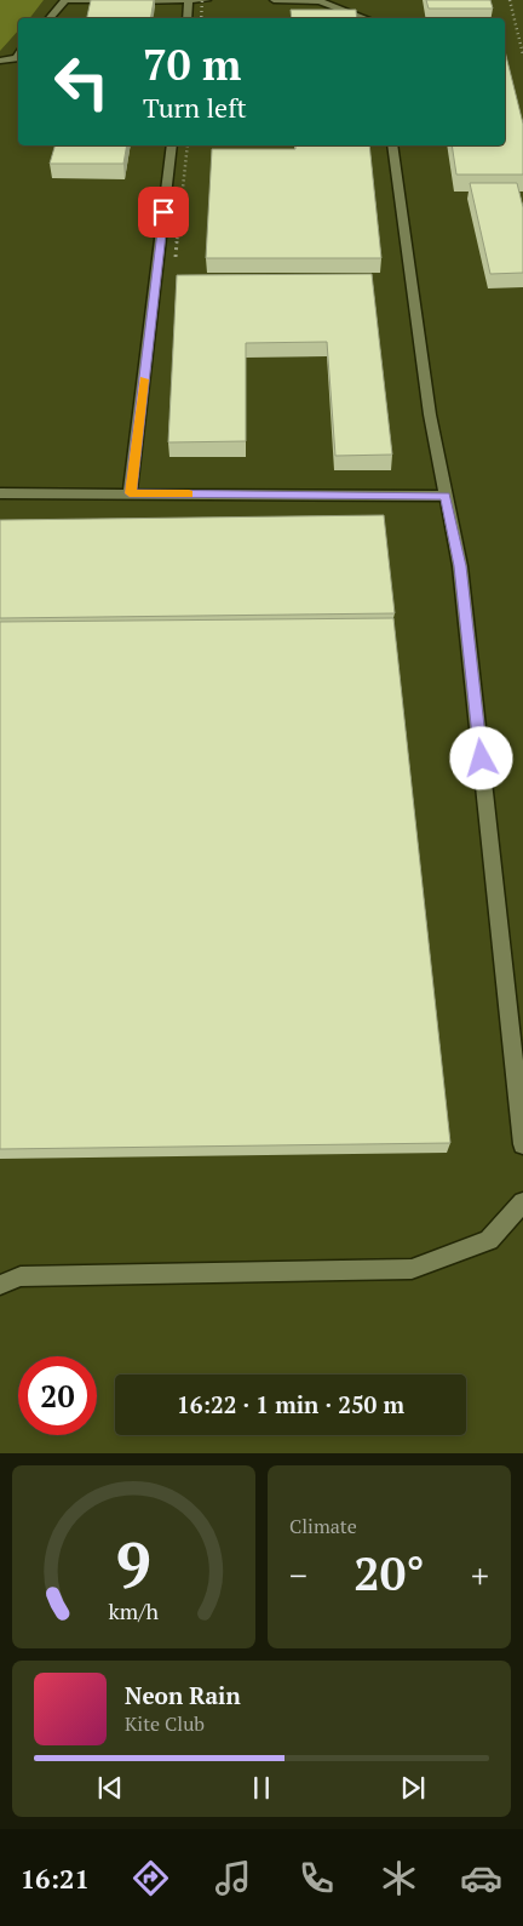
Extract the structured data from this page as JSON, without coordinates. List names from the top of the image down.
{
  "page": {
    "turn": ["70 m", "Turn left"],
    "limit": "20",
    "trip": "16:22 · 1 min · 250 m",
    "tile": "Climate",
    "heat": ["−", "20°", "+"],
    "song": ["Neon Rain", "Kite Club"],
    "tabs": "16:21",
    "gauge": ["9", "km/h"]
  }
}
